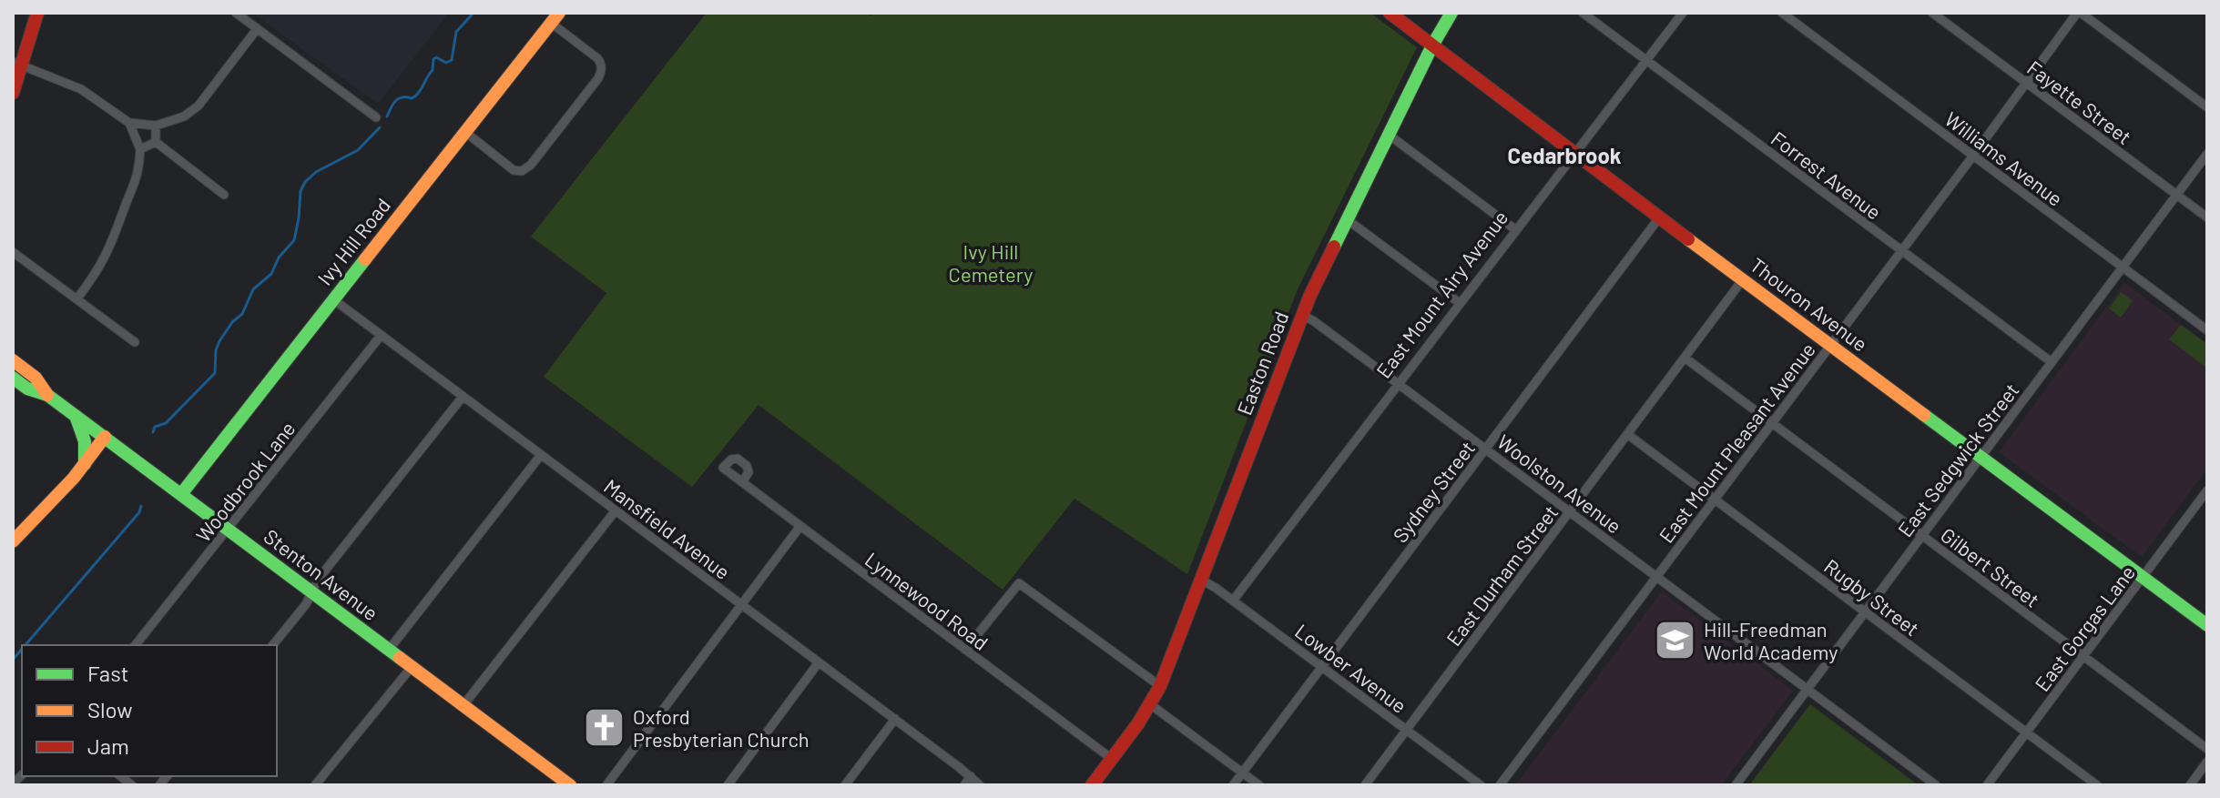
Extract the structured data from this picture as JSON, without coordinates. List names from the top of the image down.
{
  "streets": {
    "main road": [
      "Ivy Hill Road",
      "Thouron Avenue",
      "Easton Road",
      "Stenton Avenue"
    ],
    "street": [
      "Fayette Street",
      "Williams Avenue",
      "Forrest Avenue",
      "East Mount Airy Avenue",
      "East Mount Pleasant Avenue",
      "East Sedgwick Street",
      "Woodbrook Lane",
      "Woolston Avenue",
      "Sydney Street",
      "Mansfield Avenue",
      "Gilbert Street",
      "East Durham Street",
      "Rugby Street",
      "Lynnewood Road",
      "East Gorgas Lane",
      "Lowber Avenue"
    ]
  },
  "crossings": [
    ["Fayette Street", "East Mount Pleasant Avenue"],
    ["Fayette Street", "East Sedgwick Street"],
    ["Williams Avenue", "East Mount Pleasant Avenue"],
    ["Williams Avenue", "East Sedgwick Street"],
    ["Forrest Avenue", "East Mount Airy Avenue"],
    ["Forrest Avenue", "East Mount Pleasant Avenue"],
    ["Forrest Avenue", "East Sedgwick Street"],
    ["Ivy Hill Road", "Mansfield Avenue"],
    ["Ivy Hill Road", "Stenton Avenue"],
    ["East Mount Airy Avenue", "Thouron Avenue"],
    ["East Mount Airy Avenue", "Woolston Avenue"],
    ["East Mount Airy Avenue", "Lowber Avenue"],
    ["Thouron Avenue", "Easton Road"],
    ["Thouron Avenue", "East Mount Pleasant Avenue"],
    ["Thouron Avenue", "East Sedgwick Street"],
    ["Thouron Avenue", "Sydney Street"],
    ["Thouron Avenue", "East Durham Street"],
    ["Thouron Avenue", "East Gorgas Lane"],
    ["Easton Road", "Woolston Avenue"],
    ["Easton Road", "Lowber Avenue"],
    ["East Mount Pleasant Avenue", "Woolston Avenue"],
    ["East Mount Pleasant Avenue", "Gilbert Street"],
    ["East Mount Pleasant Avenue", "Rugby Street"],
    ["East Sedgwick Street", "Woolston Avenue"],
    ["East Sedgwick Street", "Gilbert Street"],
    ["East Sedgwick Street", "Rugby Street"],
    ["Woodbrook Lane", "Mansfield Avenue"],
    ["Woodbrook Lane", "Stenton Avenue"],
    ["Woolston Avenue", "Sydney Street"],
    ["Woolston Avenue", "East Durham Street"],
    ["Sydney Street", "Lowber Avenue"],
    ["Gilbert Street", "East Durham Street"],
    ["Gilbert Street", "East Gorgas Lane"],
    ["East Durham Street", "Rugby Street"],
    ["East Durham Street", "Lowber Avenue"],
    ["Rugby Street", "East Gorgas Lane"]
  ],
  "districts": ["Cedarbrook"],
  "parks": ["Ivy Hill Cemetery"],
  "places": {
    "school or university": ["Hill-Freedman World Academy"],
    "church": ["Oxford Presbyterian Church"]
  },
  "legend": ["Fast", "Slow", "Jam"]
}
